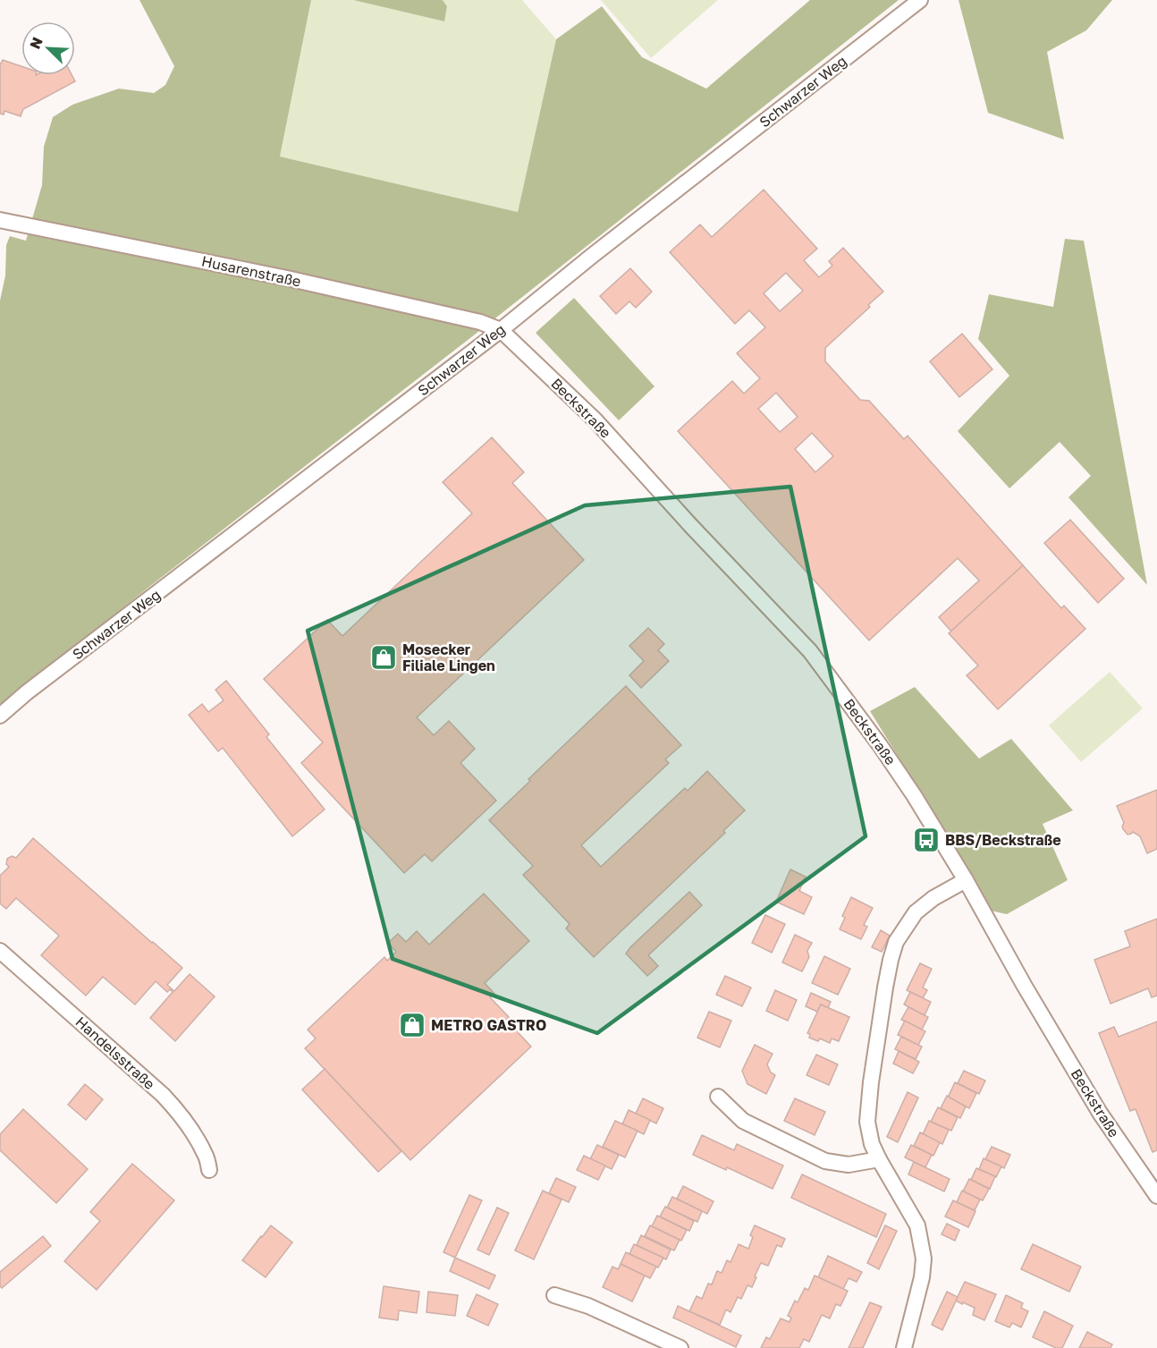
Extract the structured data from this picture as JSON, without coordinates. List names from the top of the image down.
{
  "streets": {
    "street": [
      "Schwarzer Weg",
      "Husarenstraße",
      "Beckstraße",
      "Handelsstraße"
    ]
  },
  "crossings": [
    ["Schwarzer Weg", "Husarenstraße"],
    ["Schwarzer Weg", "Beckstraße"],
    ["Husarenstraße", "Beckstraße"]
  ],
  "places": {
    "shop": ["Mosecker Filiale Lingen", "METRO GASTRO"],
    "bus stop": ["BBS/Beckstraße"]
  },
  "north": "top left"
}
